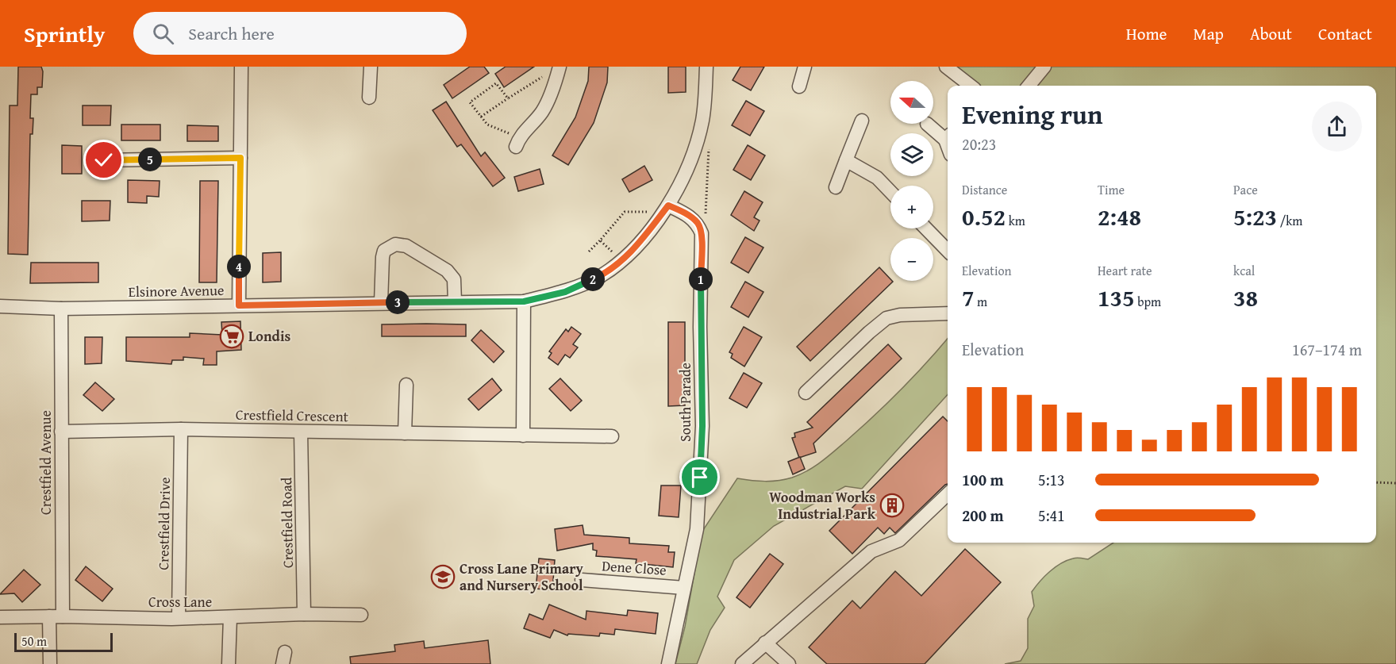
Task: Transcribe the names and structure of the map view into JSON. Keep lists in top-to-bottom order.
{
  "streets": {
    "street": [
      "Elsinore Avenue",
      "South Parade",
      "Crestfield Crescent",
      "Crestfield Avenue",
      "Crestfield Road",
      "Crestfield Drive",
      "Dene Close",
      "Cross Lane"
    ]
  },
  "crossings": [
    ["Elsinore Avenue", "Crestfield Avenue"],
    ["South Parade", "Dene Close"],
    ["Crestfield Crescent", "Crestfield Avenue"],
    ["Crestfield Crescent", "Crestfield Road"],
    ["Crestfield Crescent", "Crestfield Drive"],
    ["Crestfield Avenue", "Cross Lane"],
    ["Crestfield Road", "Cross Lane"],
    ["Crestfield Drive", "Cross Lane"]
  ],
  "places": {
    "supermarket": ["Londis"],
    "building": ["Woodman Works Industrial Park"],
    "school or university": ["Cross Lane Primary and Nursery School"]
  },
  "scale_bar": "50 m",
  "north": "left",
  "page": {
    "header": "Sprintly",
    "search": "Search here",
    "nav": [
      "Home",
      "Map",
      "About",
      "Contact"
    ],
    "map_buttons": ["+", "−"],
    "heading": ["Evening run", "20:23"],
    "pins": [
      "5",
      "4",
      "1",
      "2",
      "3"
    ],
    "stats": [
      ["Distance", "0.52 km"],
      ["Time", "2:48"],
      ["Pace", "5:23 /km"],
      ["Elevation", "7 m"],
      ["Heart rate", "135 bpm"],
      ["kcal", "38"]
    ],
    "chart": ["Elevation", "167–174 m"],
    "list": [
      {
        "name": "100 m",
        "note": "5:13"
      },
      {
        "name": "200 m",
        "note": "5:41"
      }
    ],
    "scale": "50 m"
  }
}
